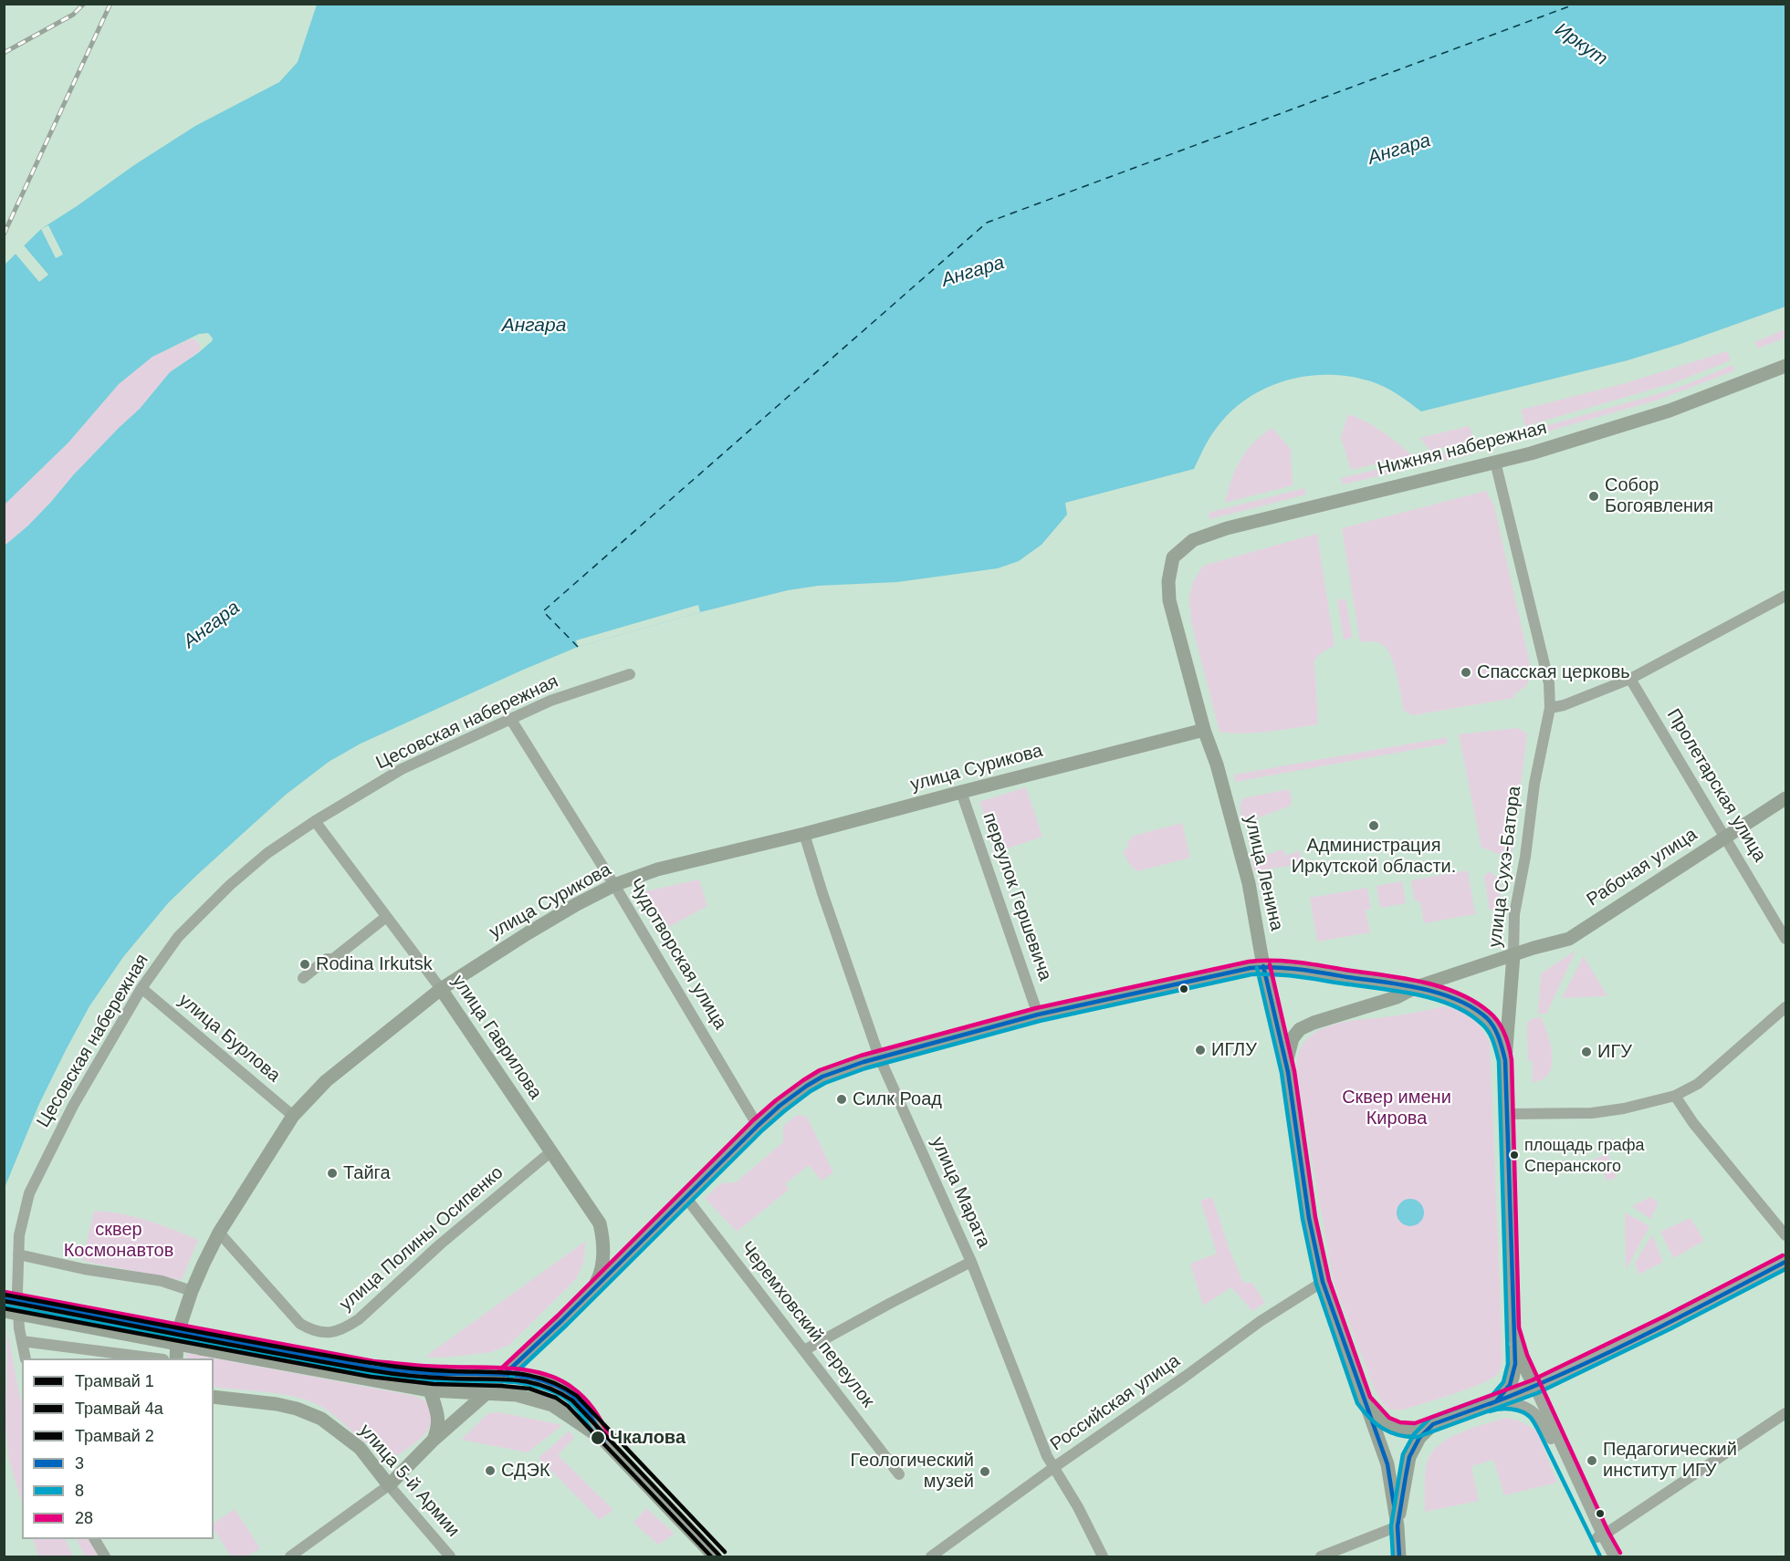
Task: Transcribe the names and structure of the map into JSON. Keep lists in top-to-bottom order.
{
  "streets": {
    "main road": [
      "Нижняя набережная",
      "улица Сурикова",
      "улица Сухэ-Батора",
      "Рабочая улица",
      "улица Ленина",
      "улица Гаврилова",
      "улица 5-й Армии"
    ],
    "street": [
      "Цесовская набережная",
      "Пролетарская улица",
      "переулок Гершевича",
      "Чудотворская улица",
      "улица Бурлова",
      "улица Марата",
      "улица Полины Осипенко",
      "Черемховский переулок",
      "Российская улица"
    ]
  },
  "crossings": [
    ["Нижняя набережная", "улица Сухэ-Батора"],
    ["Нижняя набережная", "улица Ленина"],
    ["Цесовская набережная", "Чудотворская улица"],
    ["Цесовская набережная", "улица Гаврилова"],
    ["Цесовская набережная", "улица Бурлова"],
    ["улица Сурикова", "улица Ленина"],
    ["улица Сурикова", "переулок Гершевича"],
    ["улица Сурикова", "Чудотворская улица"],
    ["улица Сурикова", "улица Гаврилова"],
    ["улица Сурикова", "улица Бурлова"],
    ["улица Сурикова", "улица Марата"],
    ["улица Сурикова", "улица Полины Осипенко"],
    ["Пролетарская улица", "Рабочая улица"],
    ["улица Сухэ-Батора", "Рабочая улица"],
    ["Рабочая улица", "улица Ленина"],
    ["улица Ленина", "Российская улица"],
    ["улица Гаврилова", "улица Полины Осипенко"],
    ["улица Марата", "Российская улица"]
  ],
  "water": ["Иркут", "Ангара"],
  "parks": ["Сквер имени Кирова", "сквер Космонавтов"],
  "places": [
    "Собор Богоявления",
    "Спасская церковь",
    "Администрация Иркутской области.",
    "Rodina Irkutsk",
    "ИГЛУ",
    "ИГУ",
    "Силк Роад",
    "площадь графа Сперанского",
    "Тайга",
    "Чкалова",
    "Педагогический институт ИГУ",
    "СДЭК",
    "Геологический музей"
  ],
  "lines": [
    "transit line 28",
    "transit line 3",
    "transit line 8",
    "tram line 2",
    "tram line 1",
    "tram line 4a"
  ],
  "legend": [
    "Трамвай 1",
    "Трамвай 4a",
    "Трамвай 2",
    "3",
    "8",
    "28"
  ]
}
